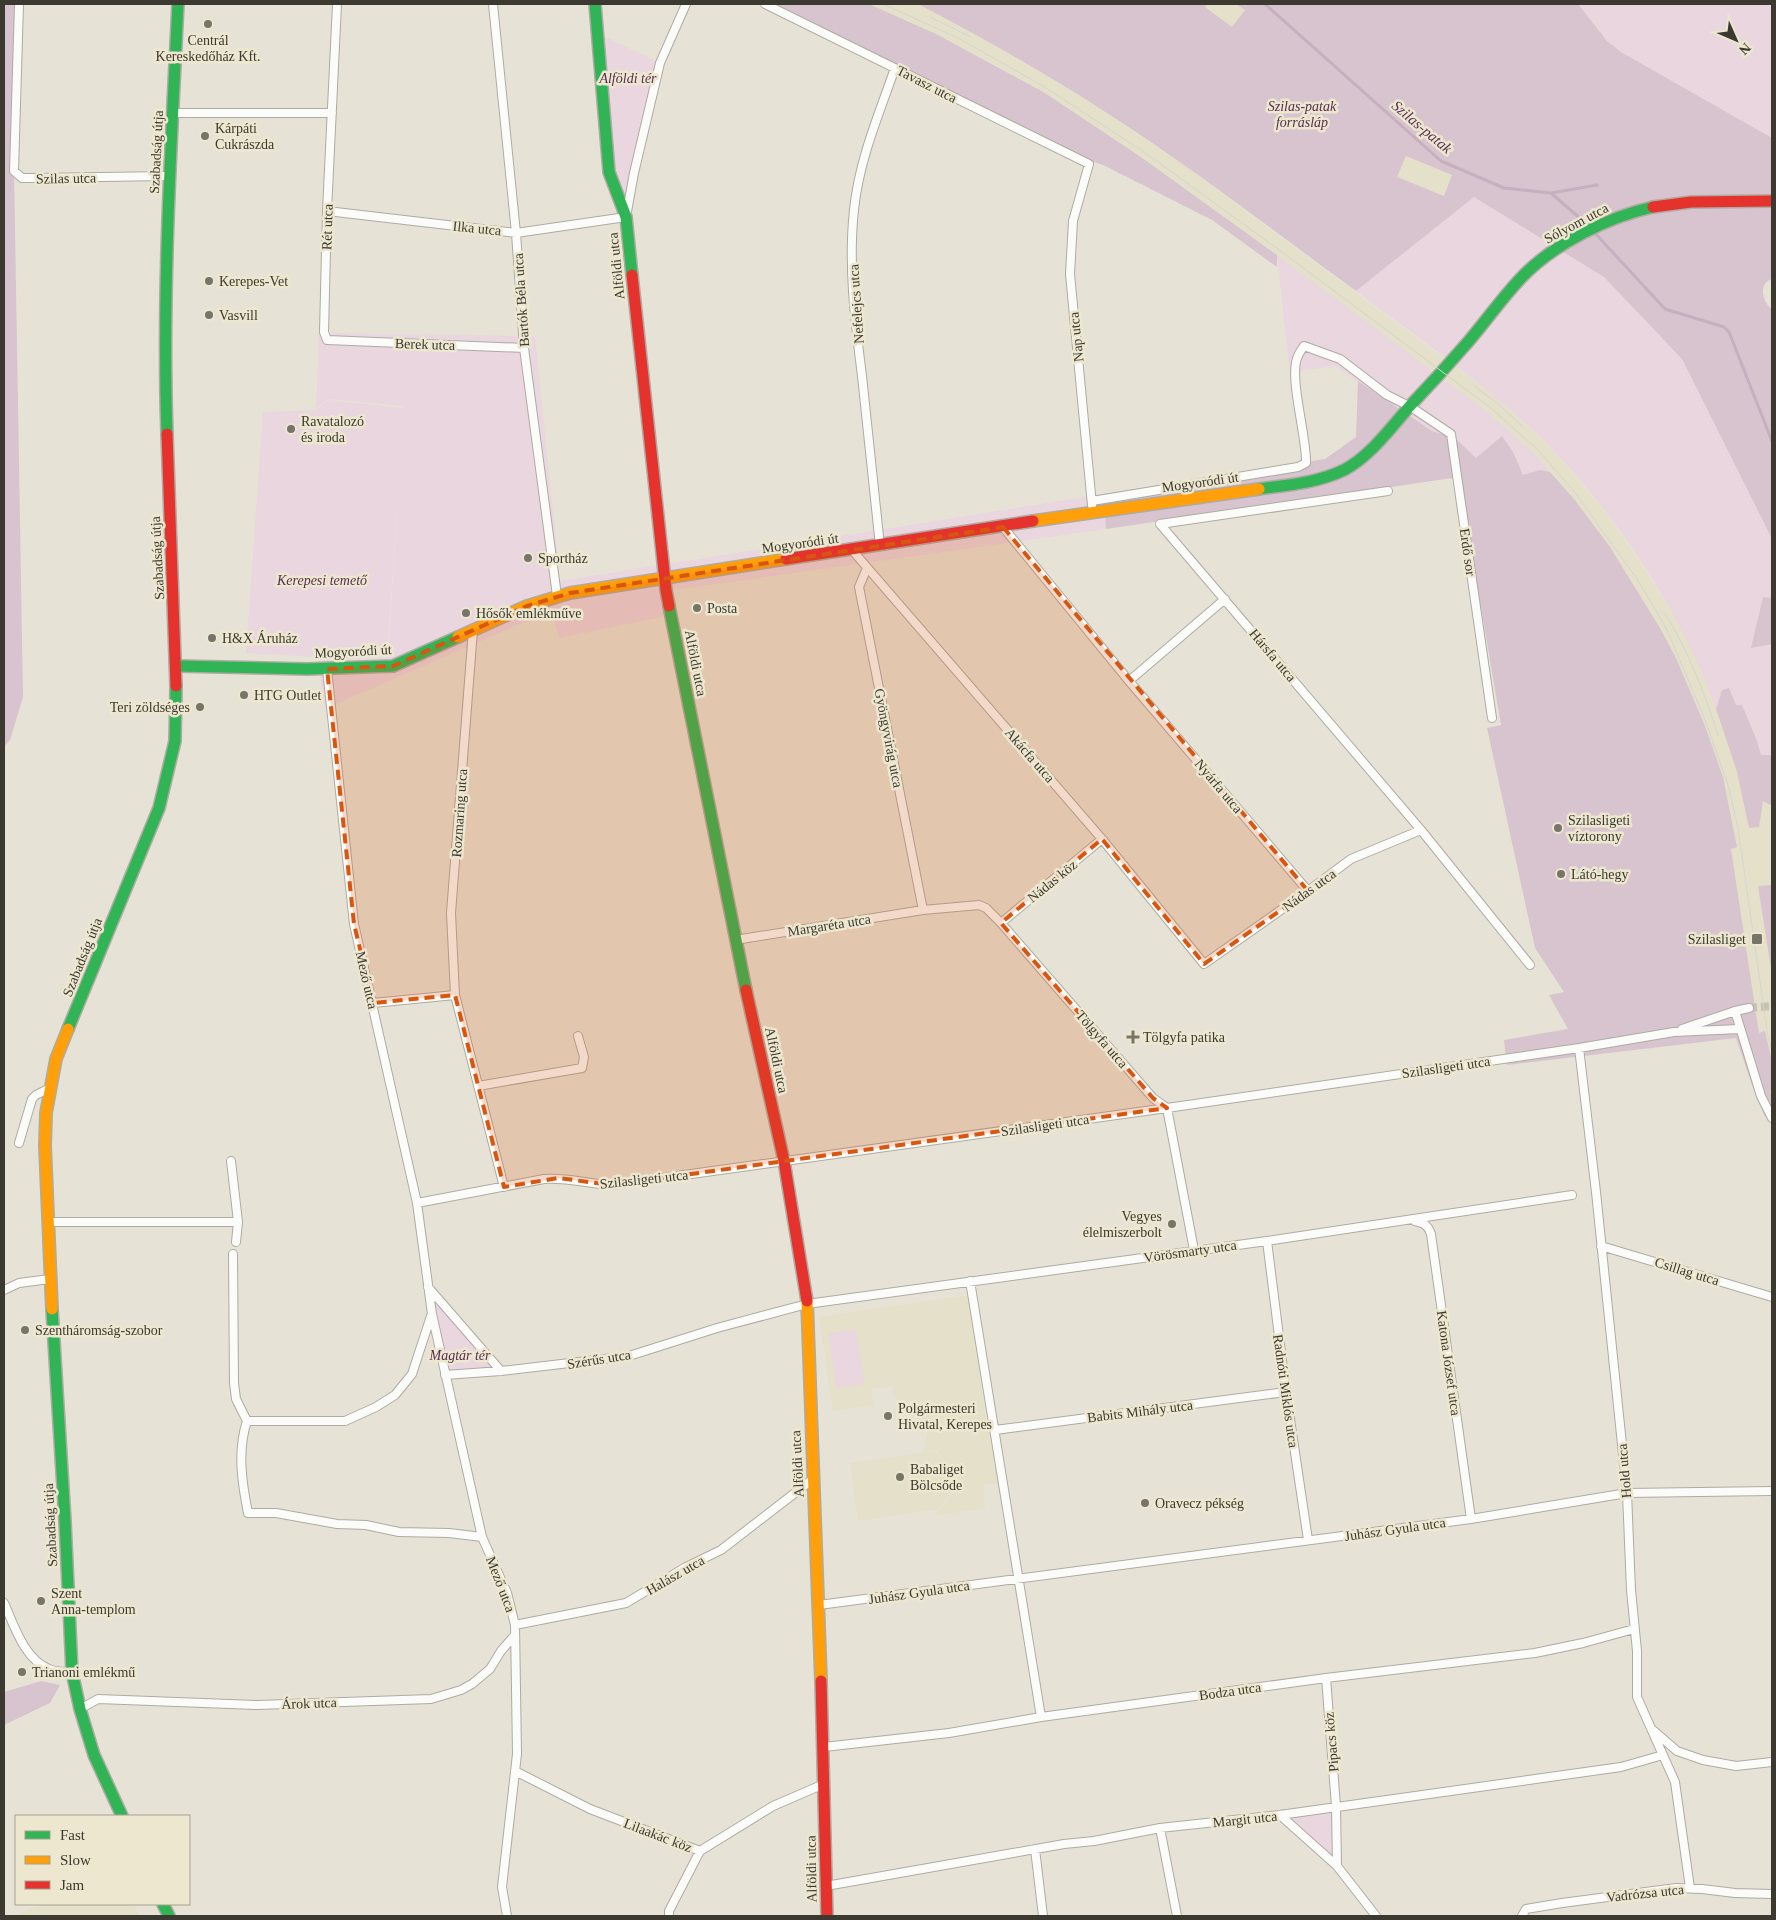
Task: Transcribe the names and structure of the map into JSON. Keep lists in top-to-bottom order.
{
  "streets": {
    "street": [
      "Tavasz utca",
      "Szabadság útja",
      "Szilas utca",
      "Sólyom utca",
      "Rét utca",
      "Ilka utca",
      "Alföldi utca",
      "Bartók Béla utca",
      "Nefelejcs utca",
      "Nap utca",
      "Berek utca",
      "Mogyoródi út",
      "Erdő sor",
      "Hársfa utca",
      "Gyöngyvirág utca",
      "Akácfa utca",
      "Nyárfa utca",
      "Rozmaring utca",
      "Nádas köz",
      "Nádas utca",
      "Margaréta utca",
      "Mező utca",
      "Tölgyfa utca",
      "Szilasligeti utca",
      "Vörösmarty utca",
      "Csillag utca",
      "Szérűs utca",
      "Katona József utca",
      "Radnóti Miklós utca",
      "Babits Mihály utca",
      "Hold utca",
      "Juhász Gyula utca",
      "Halász utca",
      "Bodza utca",
      "Árok utca",
      "Pipacs köz",
      "Margit utca",
      "Lilaakác köz",
      "Vadrózsa utca"
    ]
  },
  "crossings": [
    ["Tavasz utca", "Nefelejcs utca"],
    ["Tavasz utca", "Nap utca"],
    ["Szabadság útja", "Szilas utca"],
    ["Szabadság útja", "Mogyoródi út"],
    ["Szabadság útja", "Árok utca"],
    ["Sólyom utca", "Mogyoródi út"],
    ["Rét utca", "Ilka utca"],
    ["Rét utca", "Berek utca"],
    ["Ilka utca", "Alföldi utca"],
    ["Ilka utca", "Bartók Béla utca"],
    ["Alföldi utca", "Mogyoródi út"],
    ["Alföldi utca", "Margaréta utca"],
    ["Alföldi utca", "Szilasligeti utca"],
    ["Alföldi utca", "Vörösmarty utca"],
    ["Alföldi utca", "Szérűs utca"],
    ["Alföldi utca", "Juhász Gyula utca"],
    ["Alföldi utca", "Halász utca"],
    ["Alföldi utca", "Bodza utca"],
    ["Alföldi utca", "Margit utca"],
    ["Alföldi utca", "Lilaakác köz"],
    ["Bartók Béla utca", "Berek utca"],
    ["Bartók Béla utca", "Mogyoródi út"],
    ["Nefelejcs utca", "Mogyoródi út"],
    ["Nap utca", "Mogyoródi út"],
    ["Mogyoródi út", "Erdő sor"],
    ["Mogyoródi út", "Akácfa utca"],
    ["Mogyoródi út", "Nyárfa utca"],
    ["Mogyoródi út", "Rozmaring utca"],
    ["Mogyoródi út", "Mező utca"],
    ["Hársfa utca", "Nádas utca"],
    ["Gyöngyvirág utca", "Akácfa utca"],
    ["Gyöngyvirág utca", "Margaréta utca"],
    ["Gyöngyvirág utca", "Tölgyfa utca"],
    ["Akácfa utca", "Nádas köz"],
    ["Akácfa utca", "Nádas utca"],
    ["Nyárfa utca", "Nádas utca"],
    ["Rozmaring utca", "Szilasligeti utca"],
    ["Nádas köz", "Tölgyfa utca"],
    ["Margaréta utca", "Tölgyfa utca"],
    ["Mező utca", "Szilasligeti utca"],
    ["Mező utca", "Szérűs utca"],
    ["Mező utca", "Halász utca"],
    ["Mező utca", "Árok utca"],
    ["Mező utca", "Lilaakác köz"],
    ["Tölgyfa utca", "Szilasligeti utca"],
    ["Szilasligeti utca", "Hold utca"],
    ["Vörösmarty utca", "Szérűs utca"],
    ["Vörösmarty utca", "Katona József utca"],
    ["Vörösmarty utca", "Radnóti Miklós utca"],
    ["Csillag utca", "Hold utca"],
    ["Katona József utca", "Juhász Gyula utca"],
    ["Radnóti Miklós utca", "Babits Mihály utca"],
    ["Radnóti Miklós utca", "Juhász Gyula utca"],
    ["Hold utca", "Juhász Gyula utca"],
    ["Hold utca", "Bodza utca"],
    ["Hold utca", "Margit utca"],
    ["Hold utca", "Vadrózsa utca"],
    ["Bodza utca", "Pipacs köz"],
    ["Pipacs köz", "Margit utca"]
  ],
  "water": ["Szilas-patak"],
  "parks": [
    "Alföldi tér",
    "Szilas-patak forrásláp",
    "Kerepesi temető",
    "Magtár tér"
  ],
  "places": {
    "other": [
      "Centrál Kereskedőház Kft.",
      "Kárpáti Cukrászda",
      "Kerepes-Vet",
      "Vasvill",
      "Ravatalozó és iroda",
      "Sportház",
      "Posta",
      "Hősők emlékműve",
      "H&X Áruház",
      "HTG Outlet",
      "Teri zöldséges",
      "Szilasligeti víztorony",
      "Látó-hegy",
      "Vegyes élelmiszerbolt",
      "Szentháromság-szobor",
      "Polgármesteri Hivatal, Kerepes",
      "Babaliget Bölcsőde",
      "Oravecz pékség",
      "Szent Anna-templom",
      "Trianoni emlékmű"
    ],
    "transit": ["Szilasliget"],
    "health": ["Tölgyfa patika"]
  },
  "legend": ["Fast", "Slow", "Jam"],
  "north": "bottom right"
}
